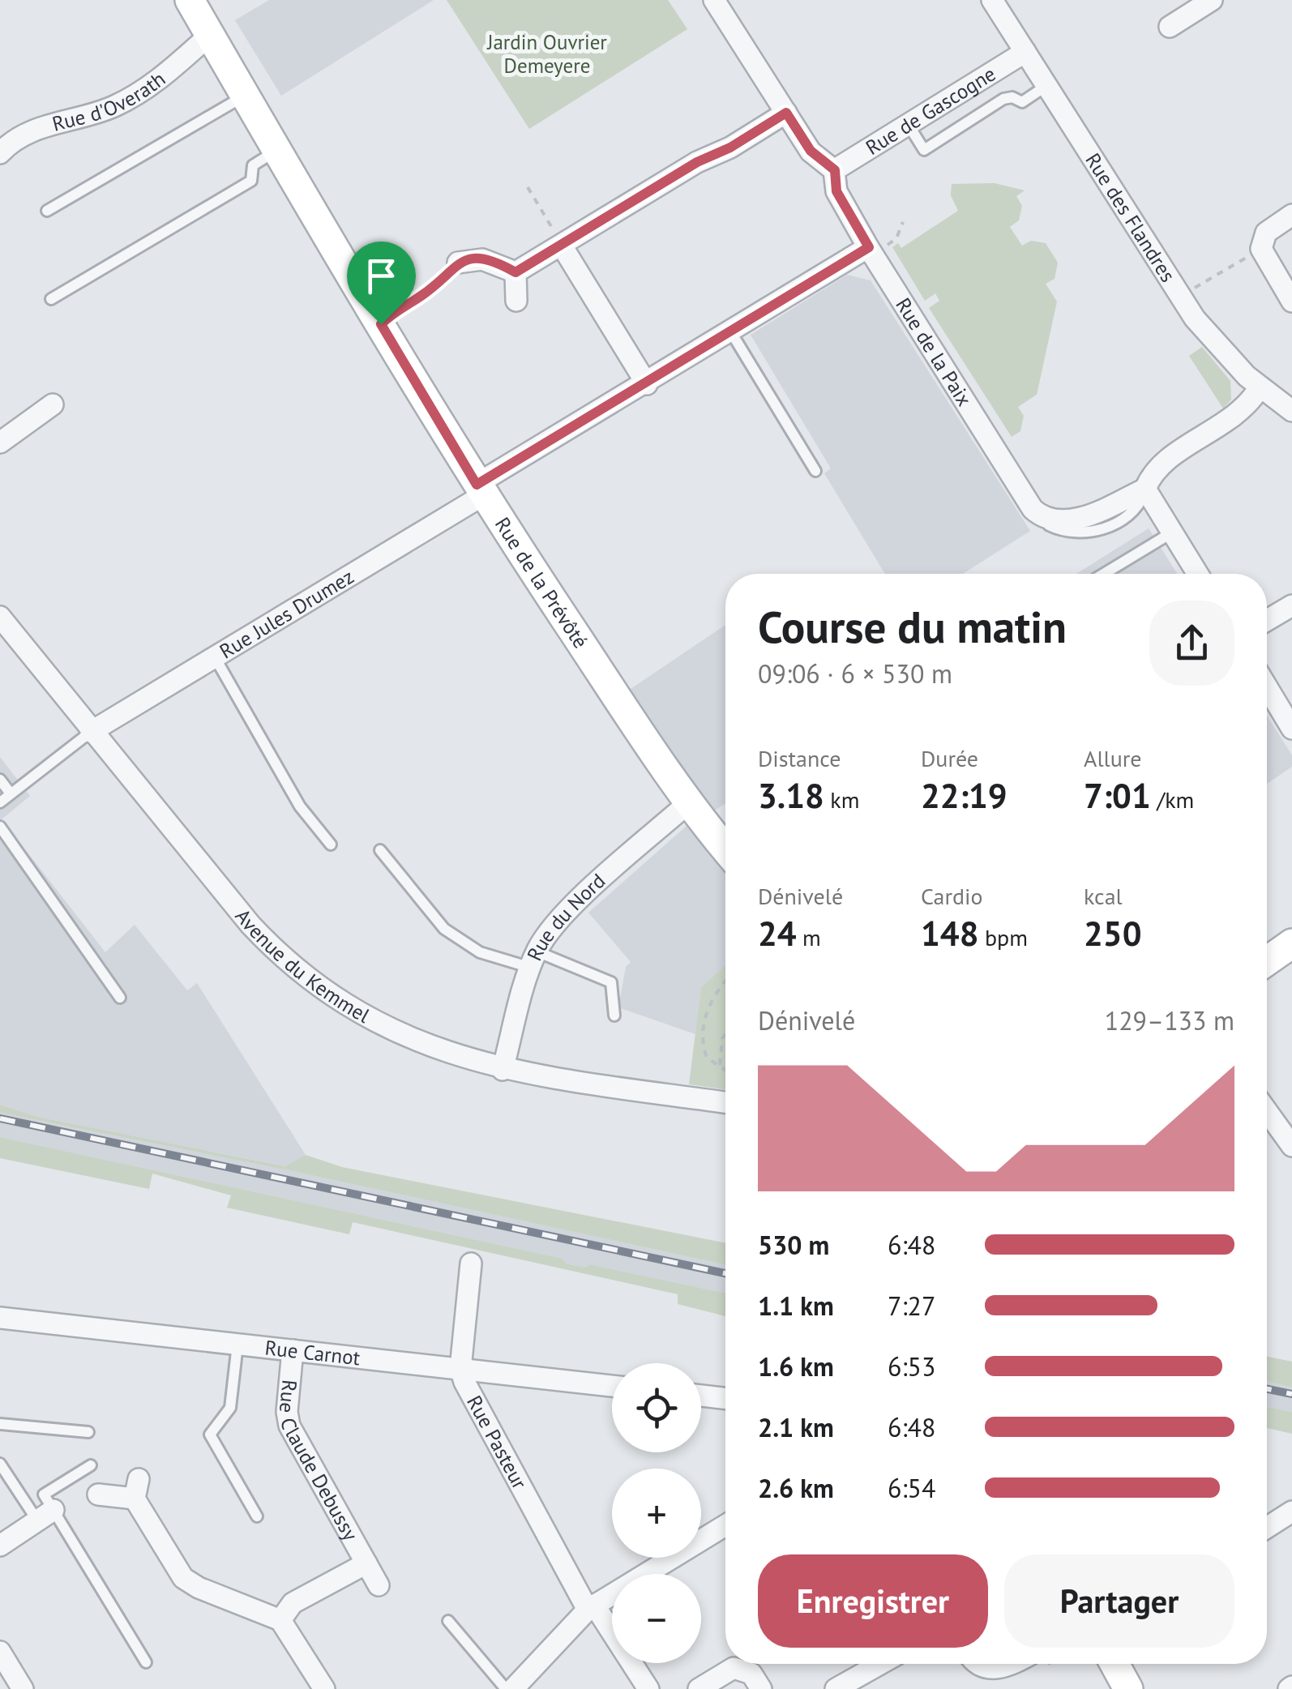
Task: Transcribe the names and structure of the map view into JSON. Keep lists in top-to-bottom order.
{
  "streets": {
    "street": [
      "Rue d'Overath",
      "Rue de Gascogne",
      "Rue des Flandres",
      "Rue de la Paix",
      "Rue de la Prévôté",
      "Rue Jules Drumez",
      "Rue du Nord",
      "Avenue du Kemmel",
      "Rue Carnot",
      "Rue Pasteur",
      "Rue Claude Debussy"
    ]
  },
  "crossings": [
    ["Rue d'Overath", "Rue de la Prévôté"],
    ["Rue de Gascogne", "Rue des Flandres"],
    ["Rue de Gascogne", "Rue de la Paix"],
    ["Rue de la Paix", "Rue Jules Drumez"],
    ["Rue de la Prévôté", "Rue Jules Drumez"],
    ["Rue de la Prévôté", "Rue du Nord"],
    ["Rue Jules Drumez", "Avenue du Kemmel"],
    ["Rue du Nord", "Avenue du Kemmel"],
    ["Rue Carnot", "Rue Pasteur"],
    ["Rue Carnot", "Rue Claude Debussy"]
  ],
  "parks": ["Jardin Ouvrier Demeyere"],
  "page": {
    "heading": ["Course du matin", "09:06 · 6 × 530 m"],
    "stats": [
      ["Distance", "3.18 km"],
      ["Durée", "22:19"],
      ["Allure", "7:01 /km"],
      ["Dénivelé", "24 m"],
      ["Cardio", "148 bpm"],
      ["kcal", "250"]
    ],
    "chart": ["Dénivelé", "129–133 m"],
    "list": [
      {
        "name": "530 m",
        "note": "6:48"
      },
      {
        "name": "1.1 km",
        "note": "7:27"
      },
      {
        "name": "1.6 km",
        "note": "6:53"
      },
      {
        "name": "2.1 km",
        "note": "6:48"
      },
      {
        "name": "2.6 km",
        "note": "6:54"
      }
    ],
    "map_buttons": ["+", "−"],
    "buttons": ["Enregistrer", "Partager"]
  }
}
